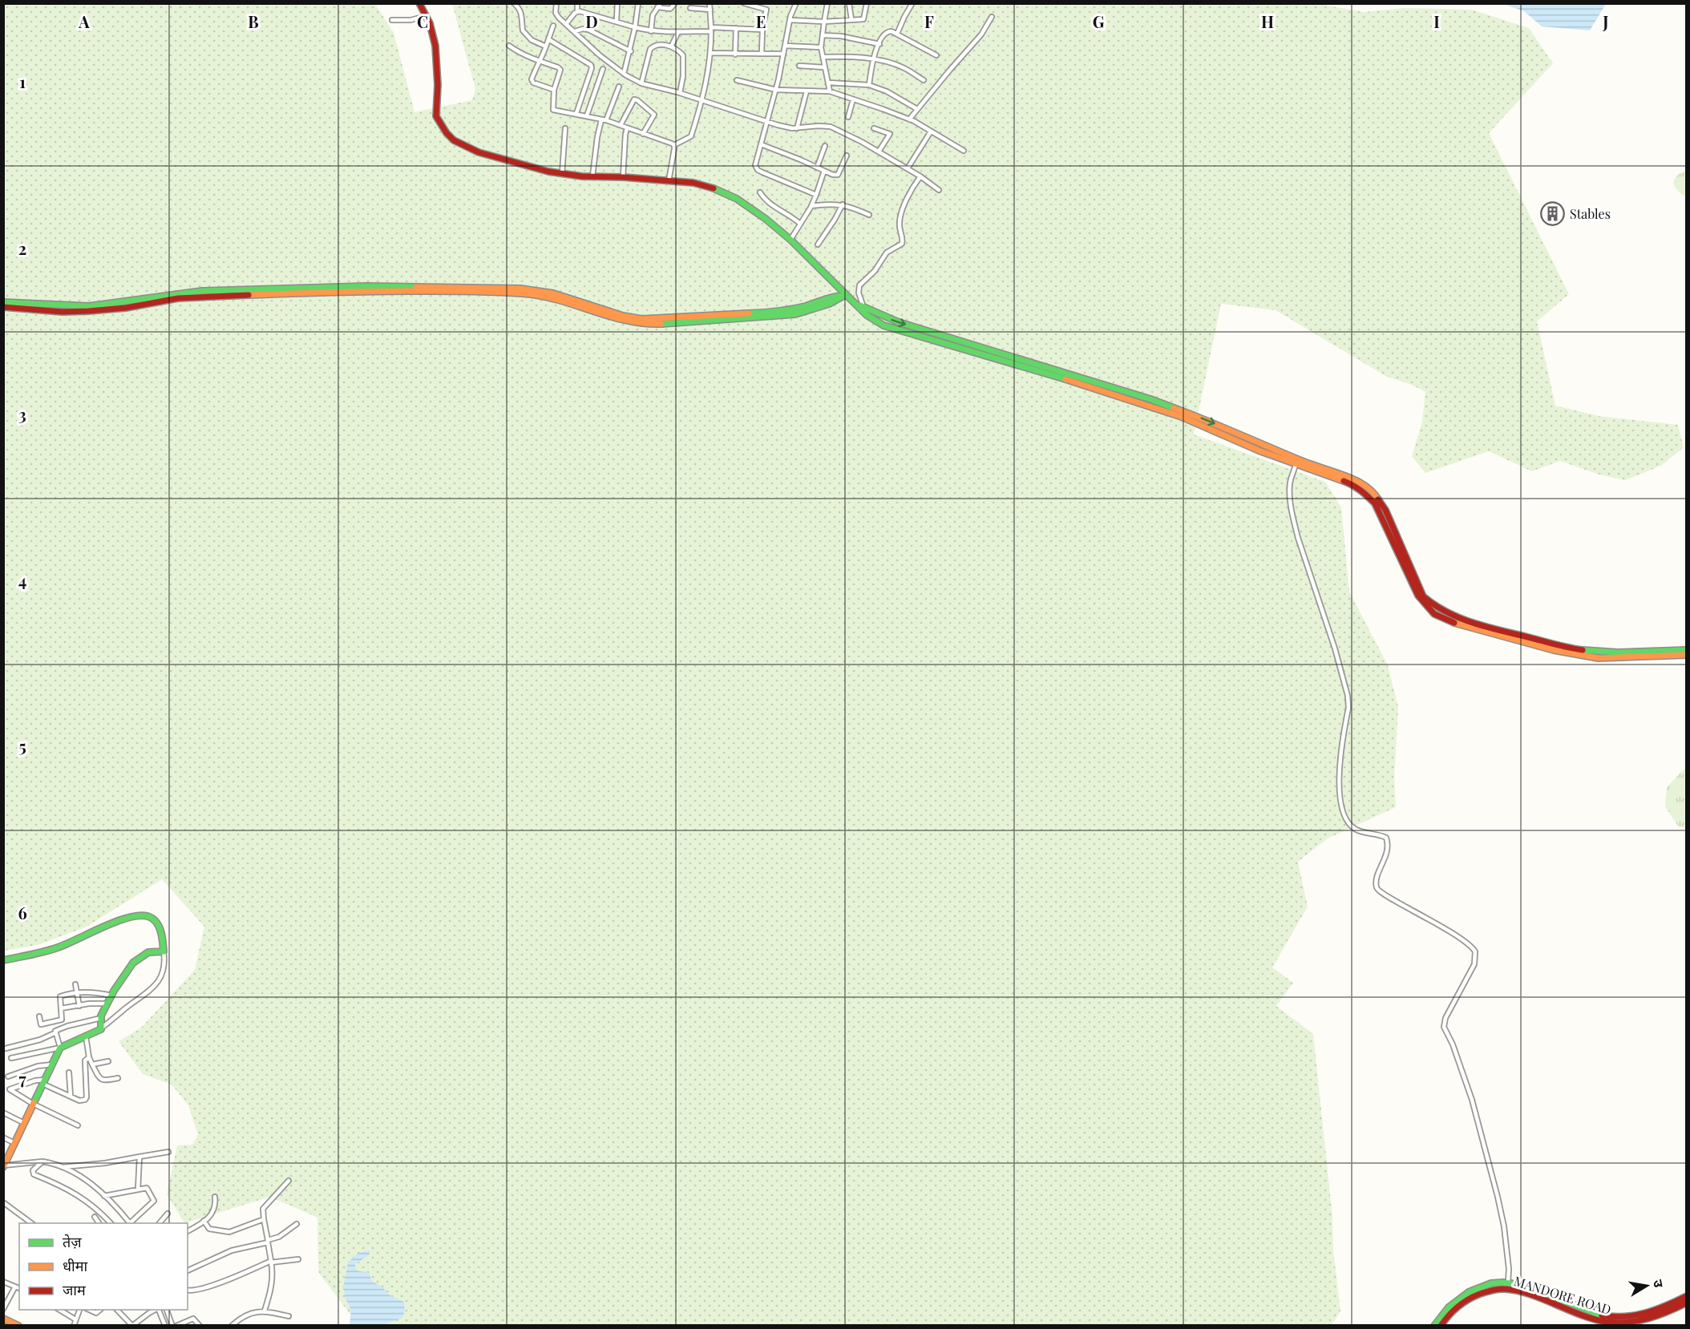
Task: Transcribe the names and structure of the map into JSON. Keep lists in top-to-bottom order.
{
  "streets": {
    "main road": ["MANDORE ROAD"]
  },
  "places": {
    "building": ["Stables"]
  },
  "legend": ["तेज़", "धीमा", "जाम"],
  "north": "right",
  "grid": {
    "columns": [
      "A",
      "B",
      "C",
      "D",
      "E",
      "F",
      "G",
      "H",
      "I",
      "J"
    ],
    "rows": [
      "1",
      "2",
      "3",
      "4",
      "5",
      "6",
      "7"
    ]
  }
}
